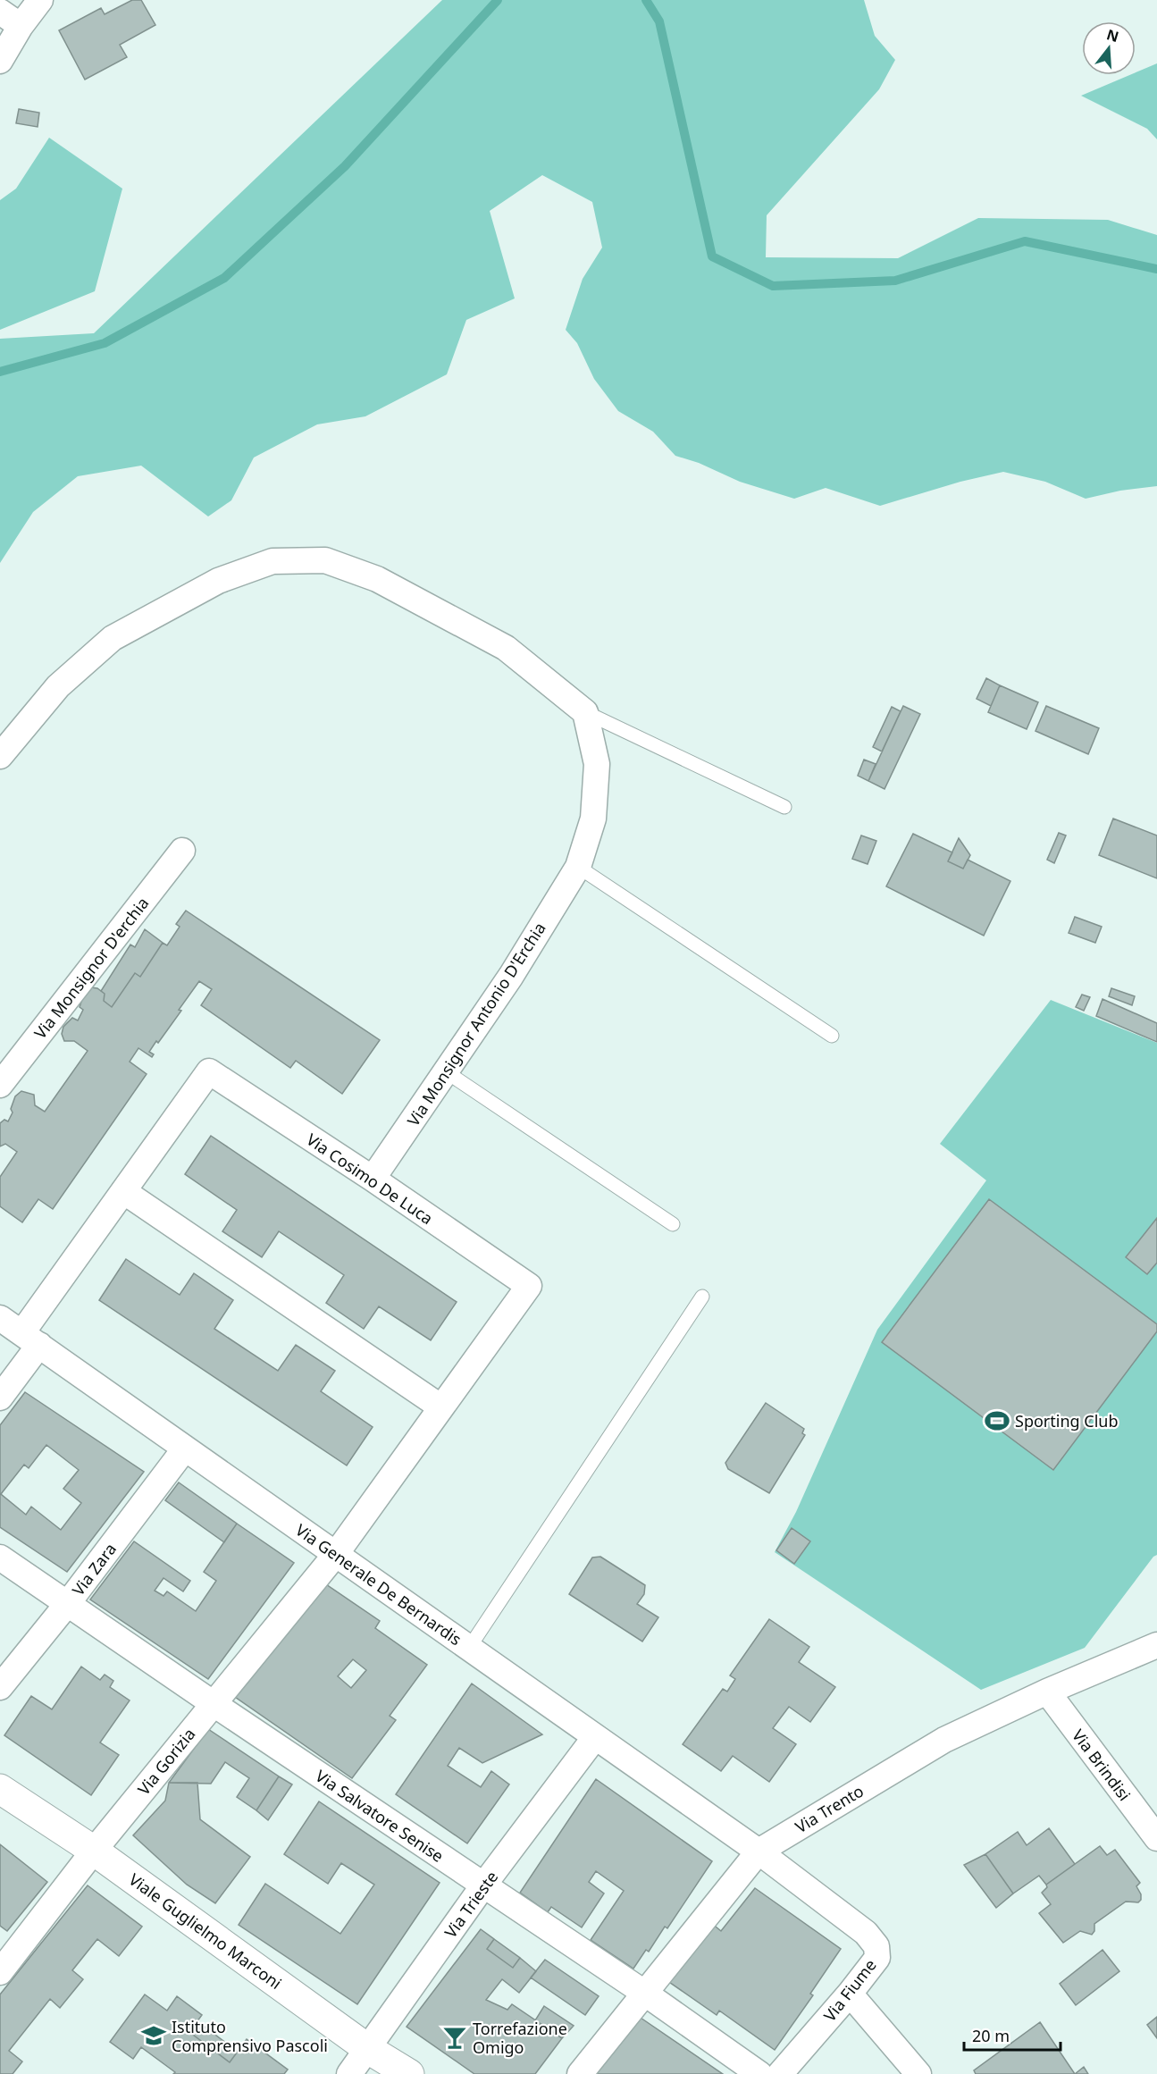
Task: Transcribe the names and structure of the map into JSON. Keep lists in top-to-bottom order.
{
  "streets": {
    "street": [
      "Via Monsignor D'erchia",
      "Via Monsignor Antonio D'Erchia",
      "Via Cosimo De Luca",
      "Via Zara",
      "Via Generale De Bernardis",
      "Via Gorizia",
      "Via Brindisi",
      "Via Trento",
      "Via Salvatore Senise",
      "Via Trieste",
      "Viale Guglielmo Marconi",
      "Via Fiume"
    ]
  },
  "crossings": [
    ["Via Monsignor Antonio D'Erchia", "Via Cosimo De Luca"],
    ["Via Cosimo De Luca", "Via Generale De Bernardis"],
    ["Via Cosimo De Luca", "Via Gorizia"],
    ["Via Zara", "Via Generale De Bernardis"],
    ["Via Zara", "Via Salvatore Senise"],
    ["Via Generale De Bernardis", "Via Gorizia"],
    ["Via Generale De Bernardis", "Via Trento"],
    ["Via Generale De Bernardis", "Via Trieste"],
    ["Via Generale De Bernardis", "Via Fiume"],
    ["Via Gorizia", "Via Salvatore Senise"],
    ["Via Gorizia", "Viale Guglielmo Marconi"],
    ["Via Brindisi", "Via Trento"],
    ["Via Trento", "Via Salvatore Senise"],
    ["Via Trento", "Via Fiume"],
    ["Via Salvatore Senise", "Via Trieste"],
    ["Via Trieste", "Viale Guglielmo Marconi"]
  ],
  "places": {
    "sports": ["Sporting Club"],
    "school or university": ["Istituto Comprensivo Pascoli"],
    "bar": ["Torrefazione Omigo"]
  },
  "scale_bar": "20 m",
  "north": "top"
}
